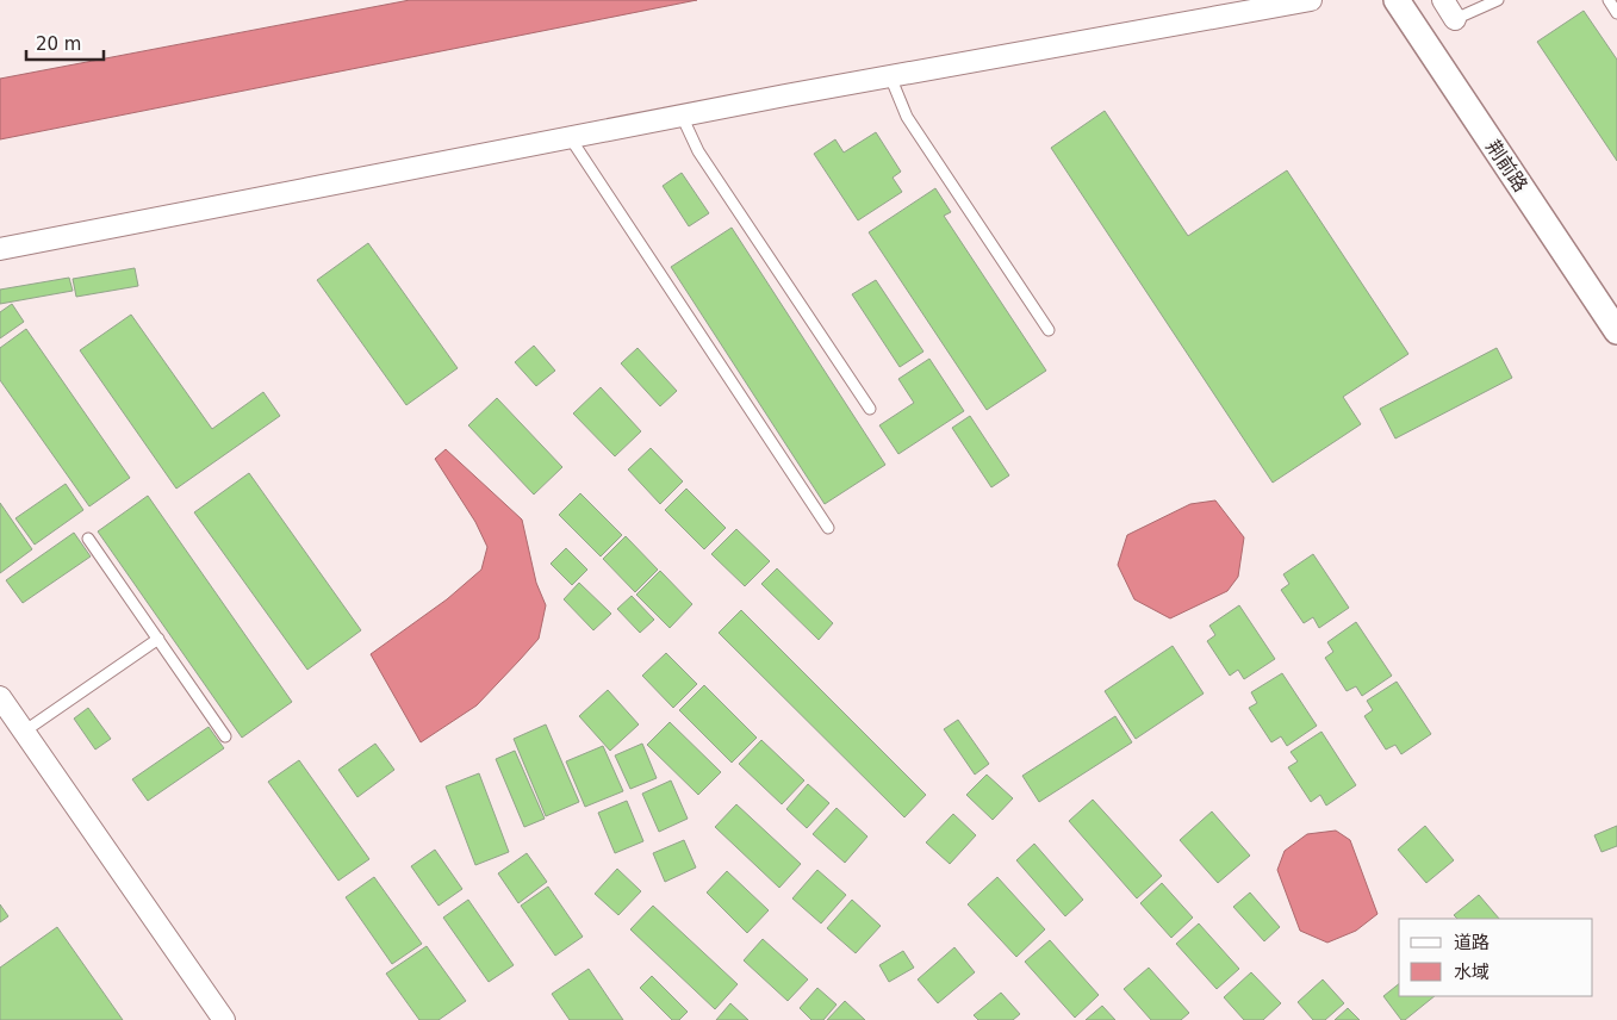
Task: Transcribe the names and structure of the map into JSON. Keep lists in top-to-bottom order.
{
  "streets": {
    "street": ["荆前路"]
  },
  "legend": ["道路", "水域"],
  "scale_bar": "20 m"
}
